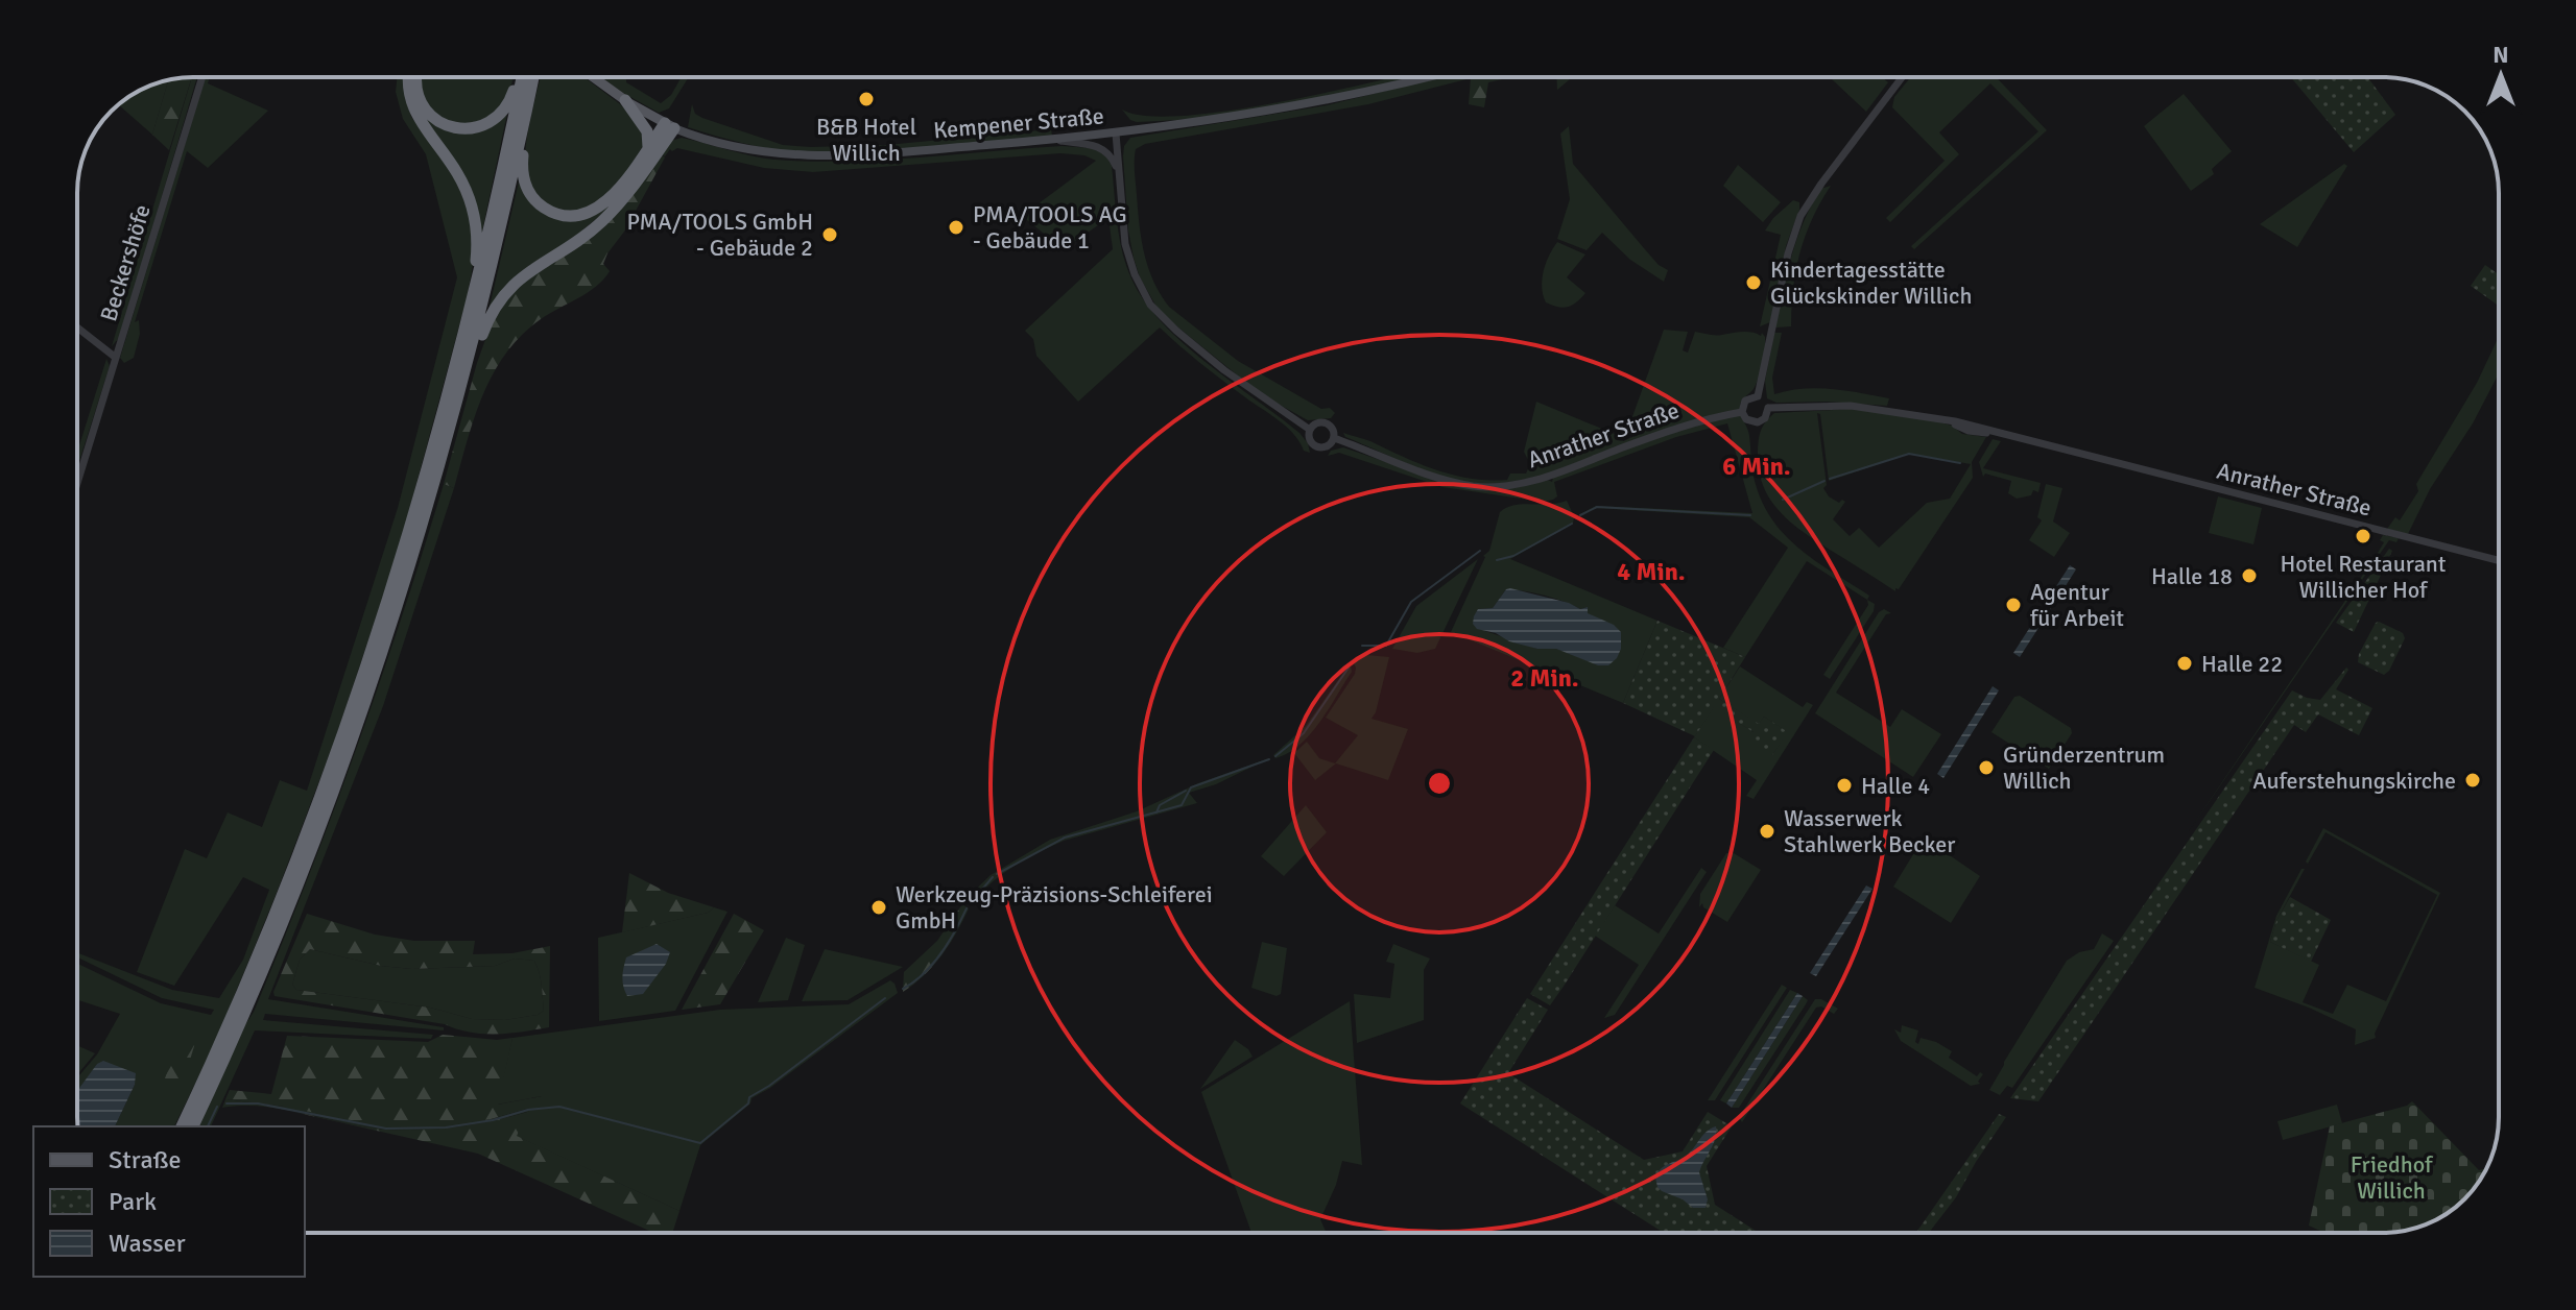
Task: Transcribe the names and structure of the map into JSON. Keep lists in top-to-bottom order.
{
  "streets": {
    "main road": ["Kempener Straße"],
    "street": ["Beckershöfe", "Anrather Straße"]
  },
  "crossings": [
    ["Kempener Straße", "Anrather Straße"]
  ],
  "parks": ["Friedhof Willich"],
  "places": [
    "B&B Hotel Willich",
    "PMA/TOOLS AG - Gebäude 1",
    "PMA/TOOLS GmbH - Gebäude 2",
    "Kindertagesstätte Glückskinder Willich",
    "Hotel Restaurant Willicher Hof",
    "Halle 18",
    "Agentur für Arbeit",
    "Halle 22",
    "Gründerzentrum Willich",
    "Auferstehungskirche",
    "Halle 4",
    "Wasserwerk Stahlwerk Becker",
    "Werkzeug-Präzisions-Schleiferei GmbH"
  ],
  "legend": ["Straße", "Park", "Wasser"],
  "north": "top",
  "rings": ["6 Min.", "4 Min.", "2 Min."]
}
